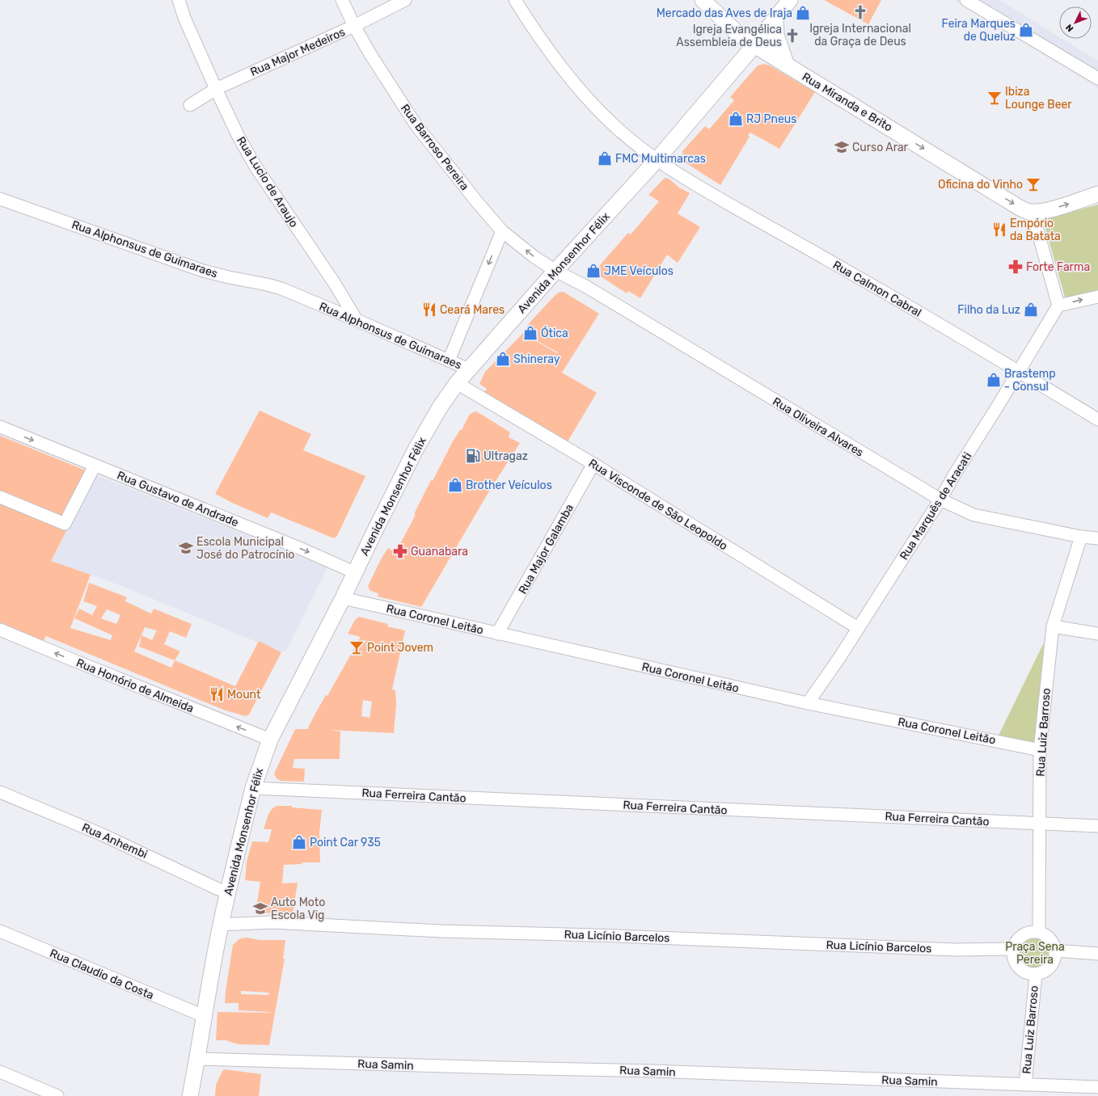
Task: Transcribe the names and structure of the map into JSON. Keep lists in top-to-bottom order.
{
  "streets": {
    "main road": ["Rua Miranda e Brito", "Avenida Monsenhor Félix"],
    "street": [
      "Rua Major Medeiros",
      "Rua Barroso Pereira",
      "Rua Lucio de Araujo",
      "Rua Alphonsus de Guimaraes",
      "Rua Calmon Cabral",
      "Rua Oliveira Alvares",
      "Rua Gustavo de Andrade",
      "Rua Visconde de São Leopoldo",
      "Rua Marquês de Aracati",
      "Rua Major Galamba",
      "Rua Coronel Leitão",
      "Rua Honório de Almeida",
      "Rua Luiz Barroso",
      "Rua Ferreira Cantão",
      "Rua Anhembi",
      "Rua Licínio Barcelos",
      "Rua Claudio da Costa",
      "Rua Samin"
    ]
  },
  "crossings": [
    ["Rua Major Medeiros", "Rua Barroso Pereira"],
    ["Rua Major Medeiros", "Rua Lucio de Araujo"],
    ["Rua Miranda e Brito", "Avenida Monsenhor Félix"],
    ["Rua Barroso Pereira", "Avenida Monsenhor Félix"],
    ["Rua Barroso Pereira", "Rua Oliveira Alvares"],
    ["Rua Lucio de Araujo", "Rua Alphonsus de Guimaraes"],
    ["Rua Alphonsus de Guimaraes", "Avenida Monsenhor Félix"],
    ["Avenida Monsenhor Félix", "Rua Calmon Cabral"],
    ["Avenida Monsenhor Félix", "Rua Oliveira Alvares"],
    ["Avenida Monsenhor Félix", "Rua Gustavo de Andrade"],
    ["Avenida Monsenhor Félix", "Rua Visconde de São Leopoldo"],
    ["Avenida Monsenhor Félix", "Rua Coronel Leitão"],
    ["Avenida Monsenhor Félix", "Rua Honório de Almeida"],
    ["Avenida Monsenhor Félix", "Rua Ferreira Cantão"],
    ["Avenida Monsenhor Félix", "Rua Anhembi"],
    ["Avenida Monsenhor Félix", "Rua Licínio Barcelos"],
    ["Avenida Monsenhor Félix", "Rua Claudio da Costa"],
    ["Avenida Monsenhor Félix", "Rua Samin"],
    ["Rua Calmon Cabral", "Rua Marquês de Aracati"],
    ["Rua Oliveira Alvares", "Rua Marquês de Aracati"],
    ["Rua Oliveira Alvares", "Rua Luiz Barroso"],
    ["Rua Visconde de São Leopoldo", "Rua Marquês de Aracati"],
    ["Rua Visconde de São Leopoldo", "Rua Major Galamba"],
    ["Rua Marquês de Aracati", "Rua Coronel Leitão"],
    ["Rua Major Galamba", "Rua Coronel Leitão"],
    ["Rua Coronel Leitão", "Rua Luiz Barroso"],
    ["Rua Luiz Barroso", "Rua Ferreira Cantão"],
    ["Rua Luiz Barroso", "Rua Licínio Barcelos"],
    ["Rua Luiz Barroso", "Rua Samin"]
  ],
  "one_way": ["Rua Miranda e Brito", "Rua Gustavo de Andrade", "Rua Honório de Almeida"],
  "parks": ["Praça Sena Pereira"],
  "places": {
    "church": ["Igreja Internacional da Graça de Deus", "Igreja Evangélica Assembleia de Deus"],
    "shop": [
      "Mercado das Aves de Iraja",
      "Feira Marques de Queluz",
      "RJ Pneus",
      "FMC Multimarcas",
      "JME Veículos",
      "Filho da Luz",
      "Ótica",
      "Shineray",
      "Brastemp - Consul",
      "Brother Veículos",
      "Point Car 935"
    ],
    "bar": ["Ibiza Lounge Beer", "Oficina do Vinho", "Point Jovem"],
    "school or university": ["Curso Arar", "Escola Municipal José do Patrocínio", "Auto Moto Escola Vig"],
    "restaurant": ["Empório da Batata", "Ceará Mares", "Mount"],
    "pharmacy": ["Forte Farma", "Guanabara"],
    "fuel station": ["Ultragaz"]
  },
  "north": "bottom left"
}
